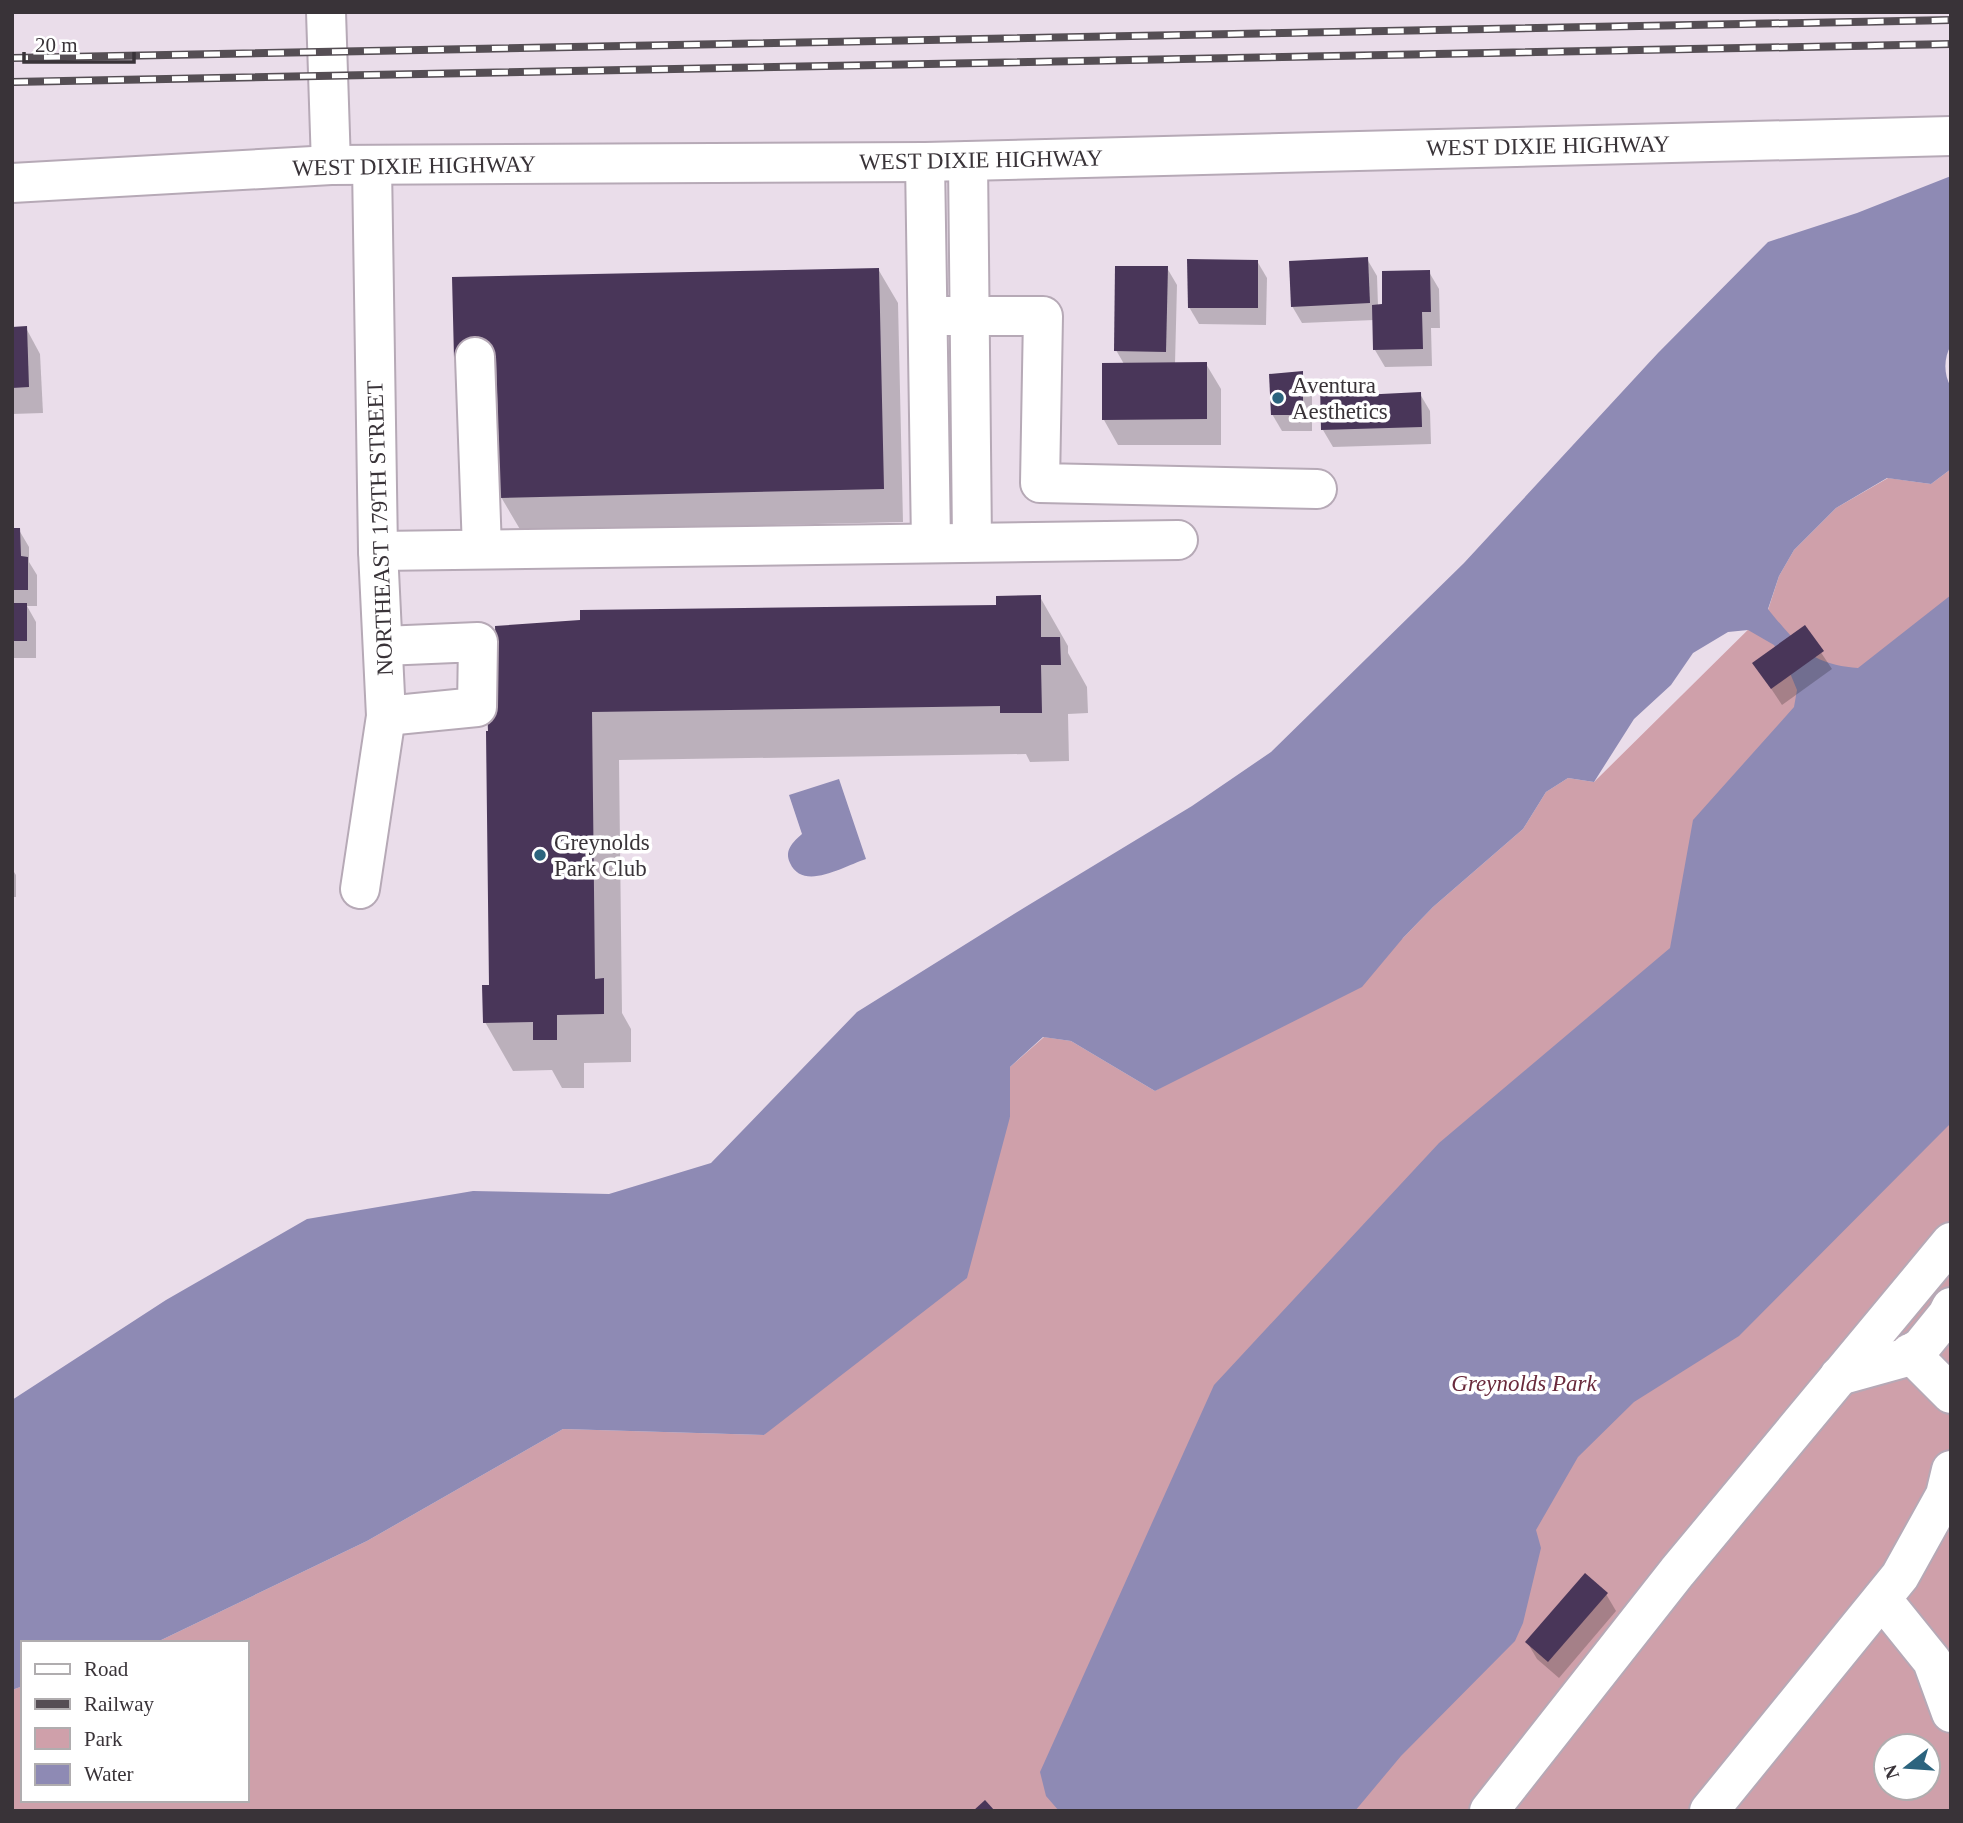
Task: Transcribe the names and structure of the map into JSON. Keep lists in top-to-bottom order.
{
  "streets": {
    "street": ["WEST DIXIE HIGHWAY", "NORTHEAST 179TH STREET"]
  },
  "crossings": [
    ["WEST DIXIE HIGHWAY", "NORTHEAST 179TH STREET"]
  ],
  "parks": ["Greynolds Park"],
  "places": ["Aventura Aesthetics", "Greynolds Park Club"],
  "legend": [
    "Road",
    "Railway",
    "Park",
    "Water"
  ],
  "scale_bar": "20 m",
  "north": "left"
}
